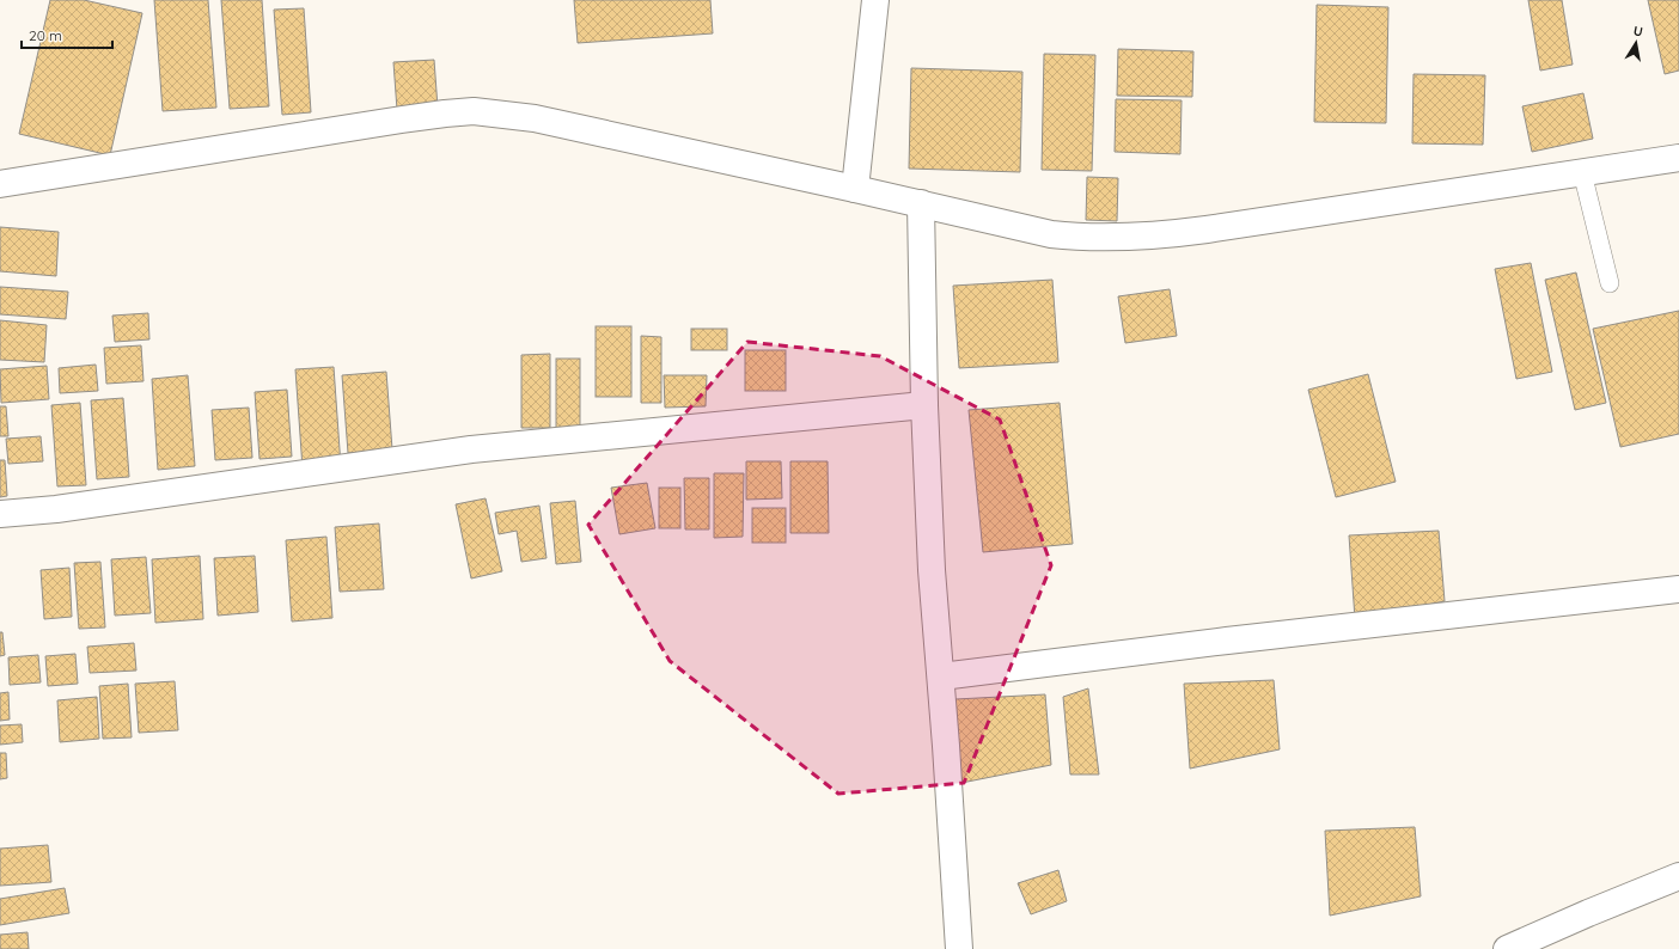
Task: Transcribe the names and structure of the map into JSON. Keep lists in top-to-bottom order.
{
  "scale_bar": "20 m",
  "north": "top"
}
